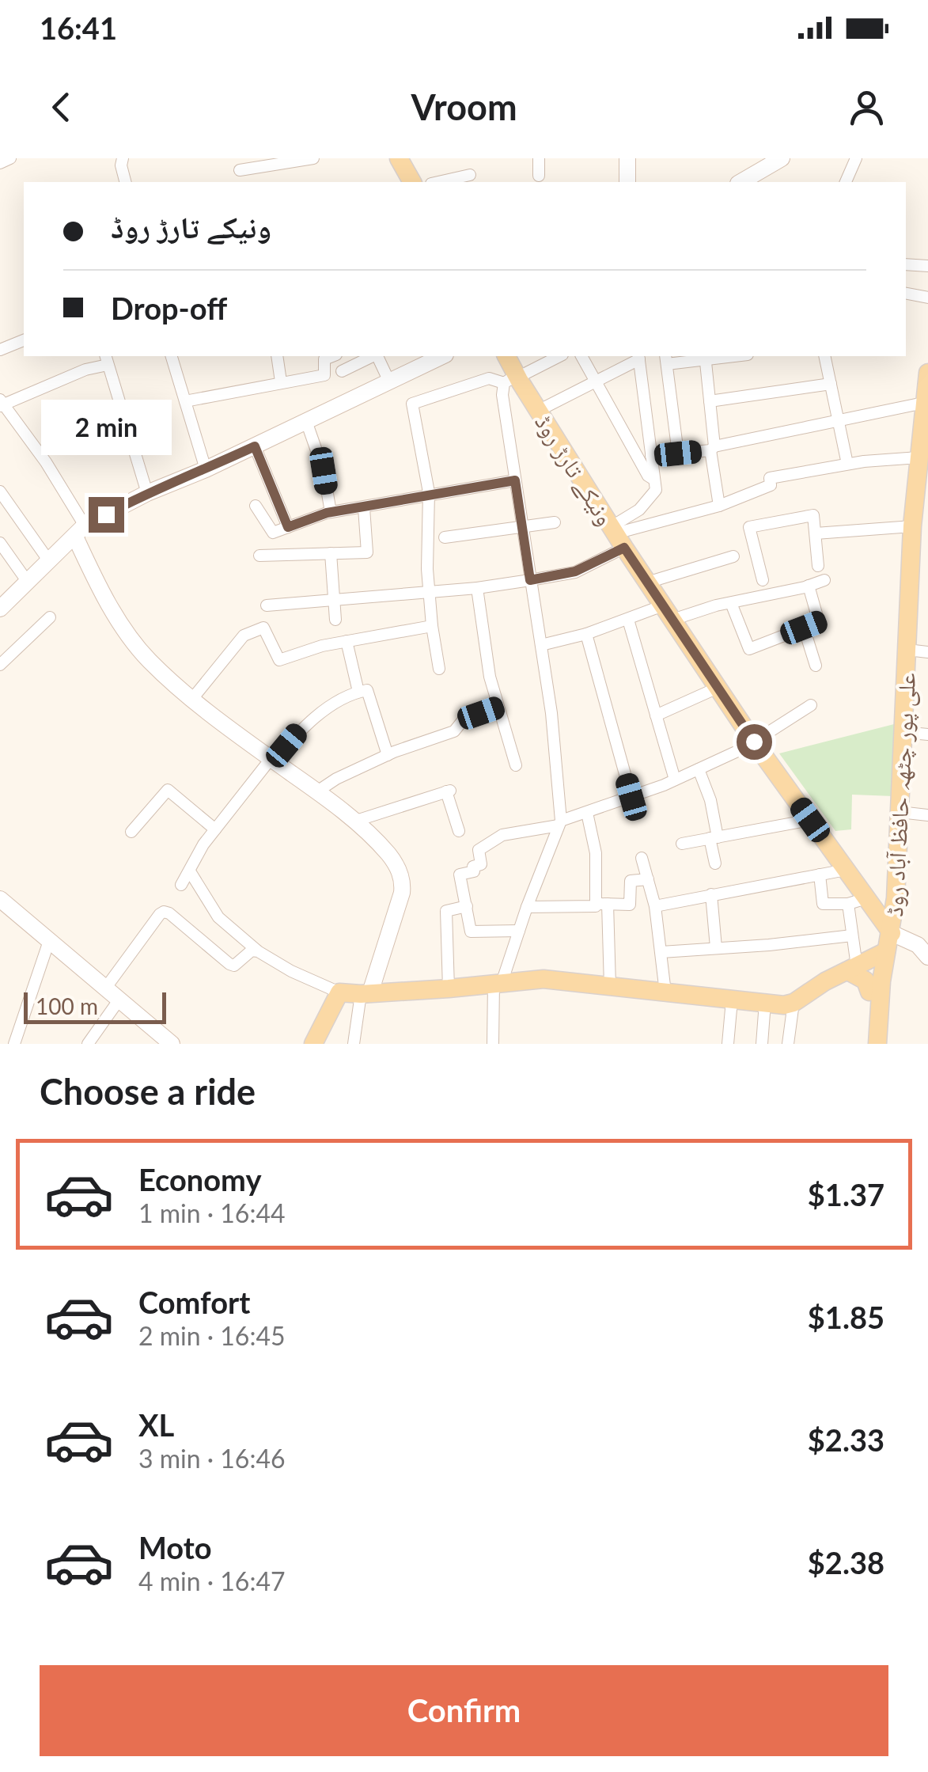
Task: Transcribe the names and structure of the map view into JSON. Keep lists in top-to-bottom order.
{
  "streets": {
    "main road": ["ونیکے تارڑ روڈ", "علی پور چٹھہ حافظ آباد روڈ"]
  },
  "crossings": [
    ["ونیکے تارڑ روڈ", "علی پور چٹھہ حافظ آباد روڈ"]
  ],
  "scale_bar": "100 m",
  "page": {
    "status": "16:41",
    "header": "Vroom",
    "banner": ["ونیکے تارڑ روڈ", "Drop-off"],
    "bubble": "2 min",
    "scale": "100 m",
    "heading": "Choose a ride",
    "list": [
      {
        "name": "Economy",
        "note": "1 min · 16:44",
        "value": "$1.37"
      },
      {
        "name": "Comfort",
        "note": "2 min · 16:45",
        "value": "$1.85"
      },
      {
        "name": "XL",
        "note": "3 min · 16:46",
        "value": "$2.33"
      },
      {
        "name": "Moto",
        "note": "4 min · 16:47",
        "value": "$2.38"
      }
    ],
    "buttons": "Confirm"
  }
}
